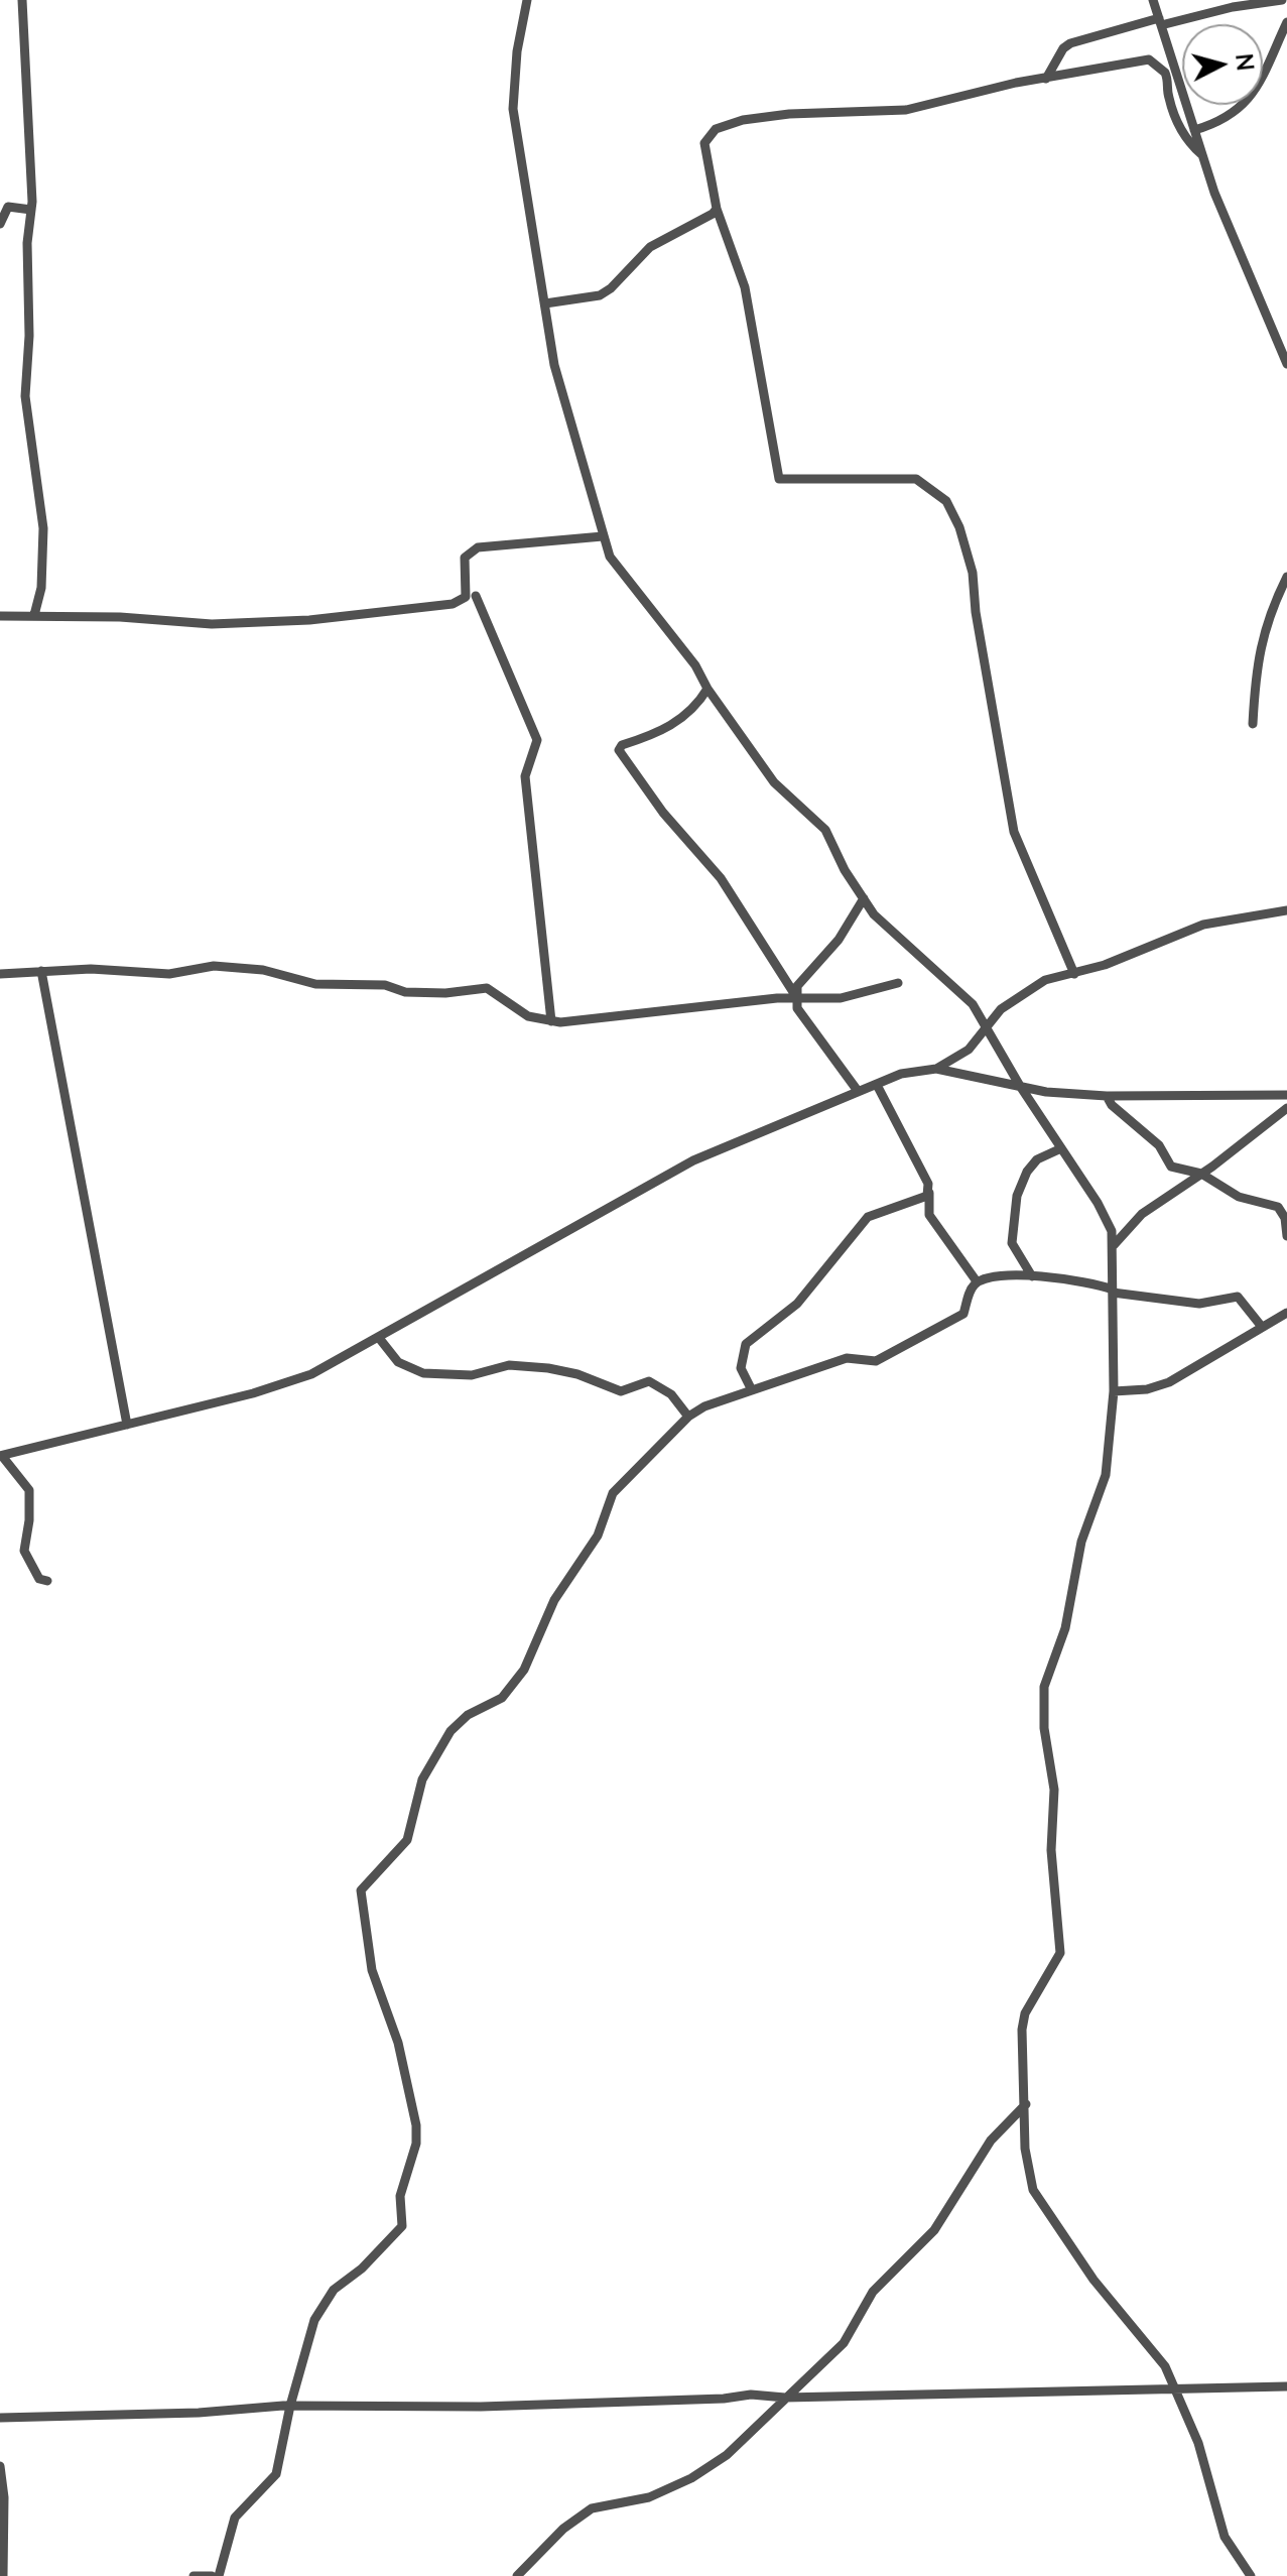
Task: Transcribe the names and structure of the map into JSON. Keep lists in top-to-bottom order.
{
  "north": "right"
}
